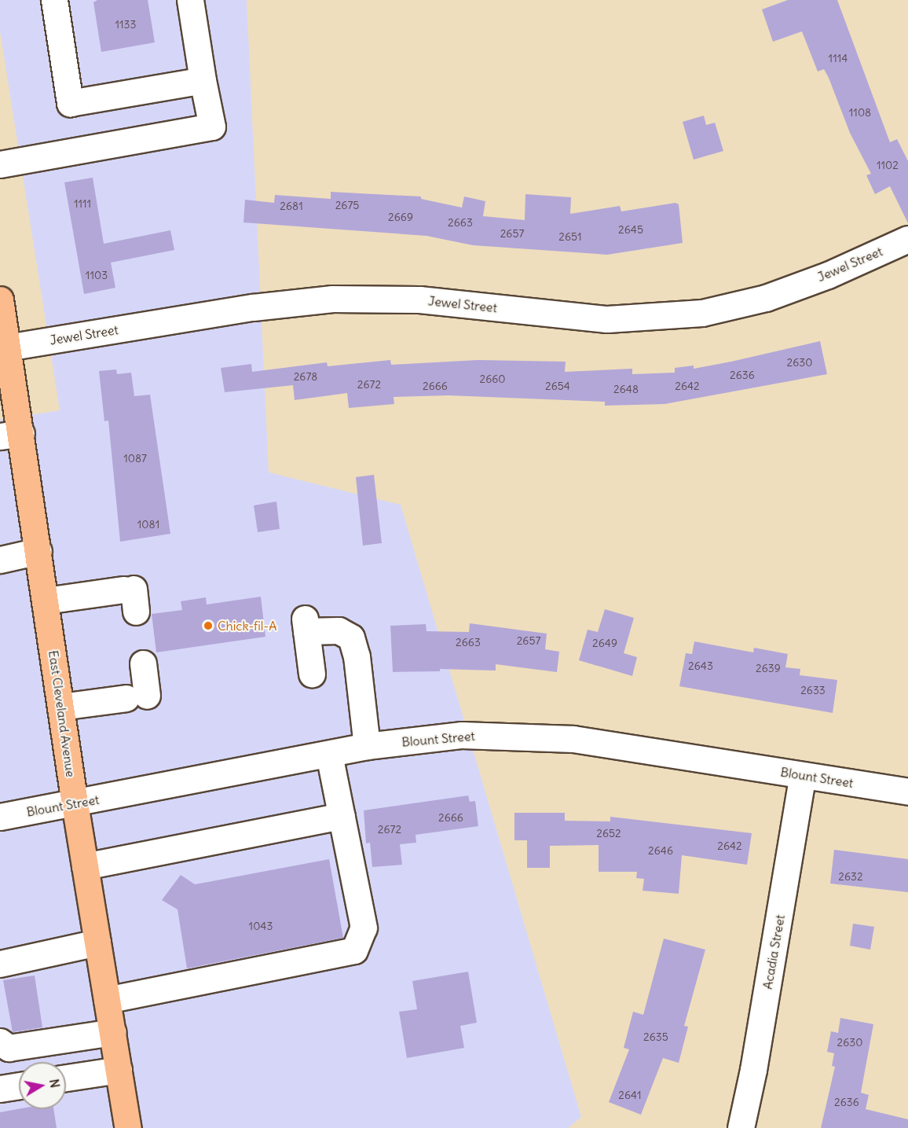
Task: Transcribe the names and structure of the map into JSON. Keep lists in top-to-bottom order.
{
  "streets": {
    "main road": ["East Cleveland Avenue"],
    "street": ["Jewel Street", "Blount Street", "Acadia Street"]
  },
  "crossings": [
    ["Jewel Street", "East Cleveland Avenue"],
    ["East Cleveland Avenue", "Blount Street"],
    ["Blount Street", "Acadia Street"]
  ],
  "places": ["Chick-fil-A"],
  "house_numbers": [
    "1133",
    "1114",
    "1108",
    "1102",
    "1111",
    "2675",
    "2681",
    "2669",
    "2663",
    "2645",
    "2657",
    "2651",
    "1103",
    "2630",
    "2636",
    "2678",
    "2660",
    "2672",
    "2666",
    "2654",
    "2642",
    "2648",
    "1087",
    "1081",
    "2657",
    "2663",
    "2649",
    "2643",
    "2639",
    "2633",
    "2666",
    "2672",
    "2652",
    "2642",
    "2646",
    "2632",
    "1043",
    "2635",
    "2630",
    "2641",
    "2636"
  ],
  "north": "right"
}
